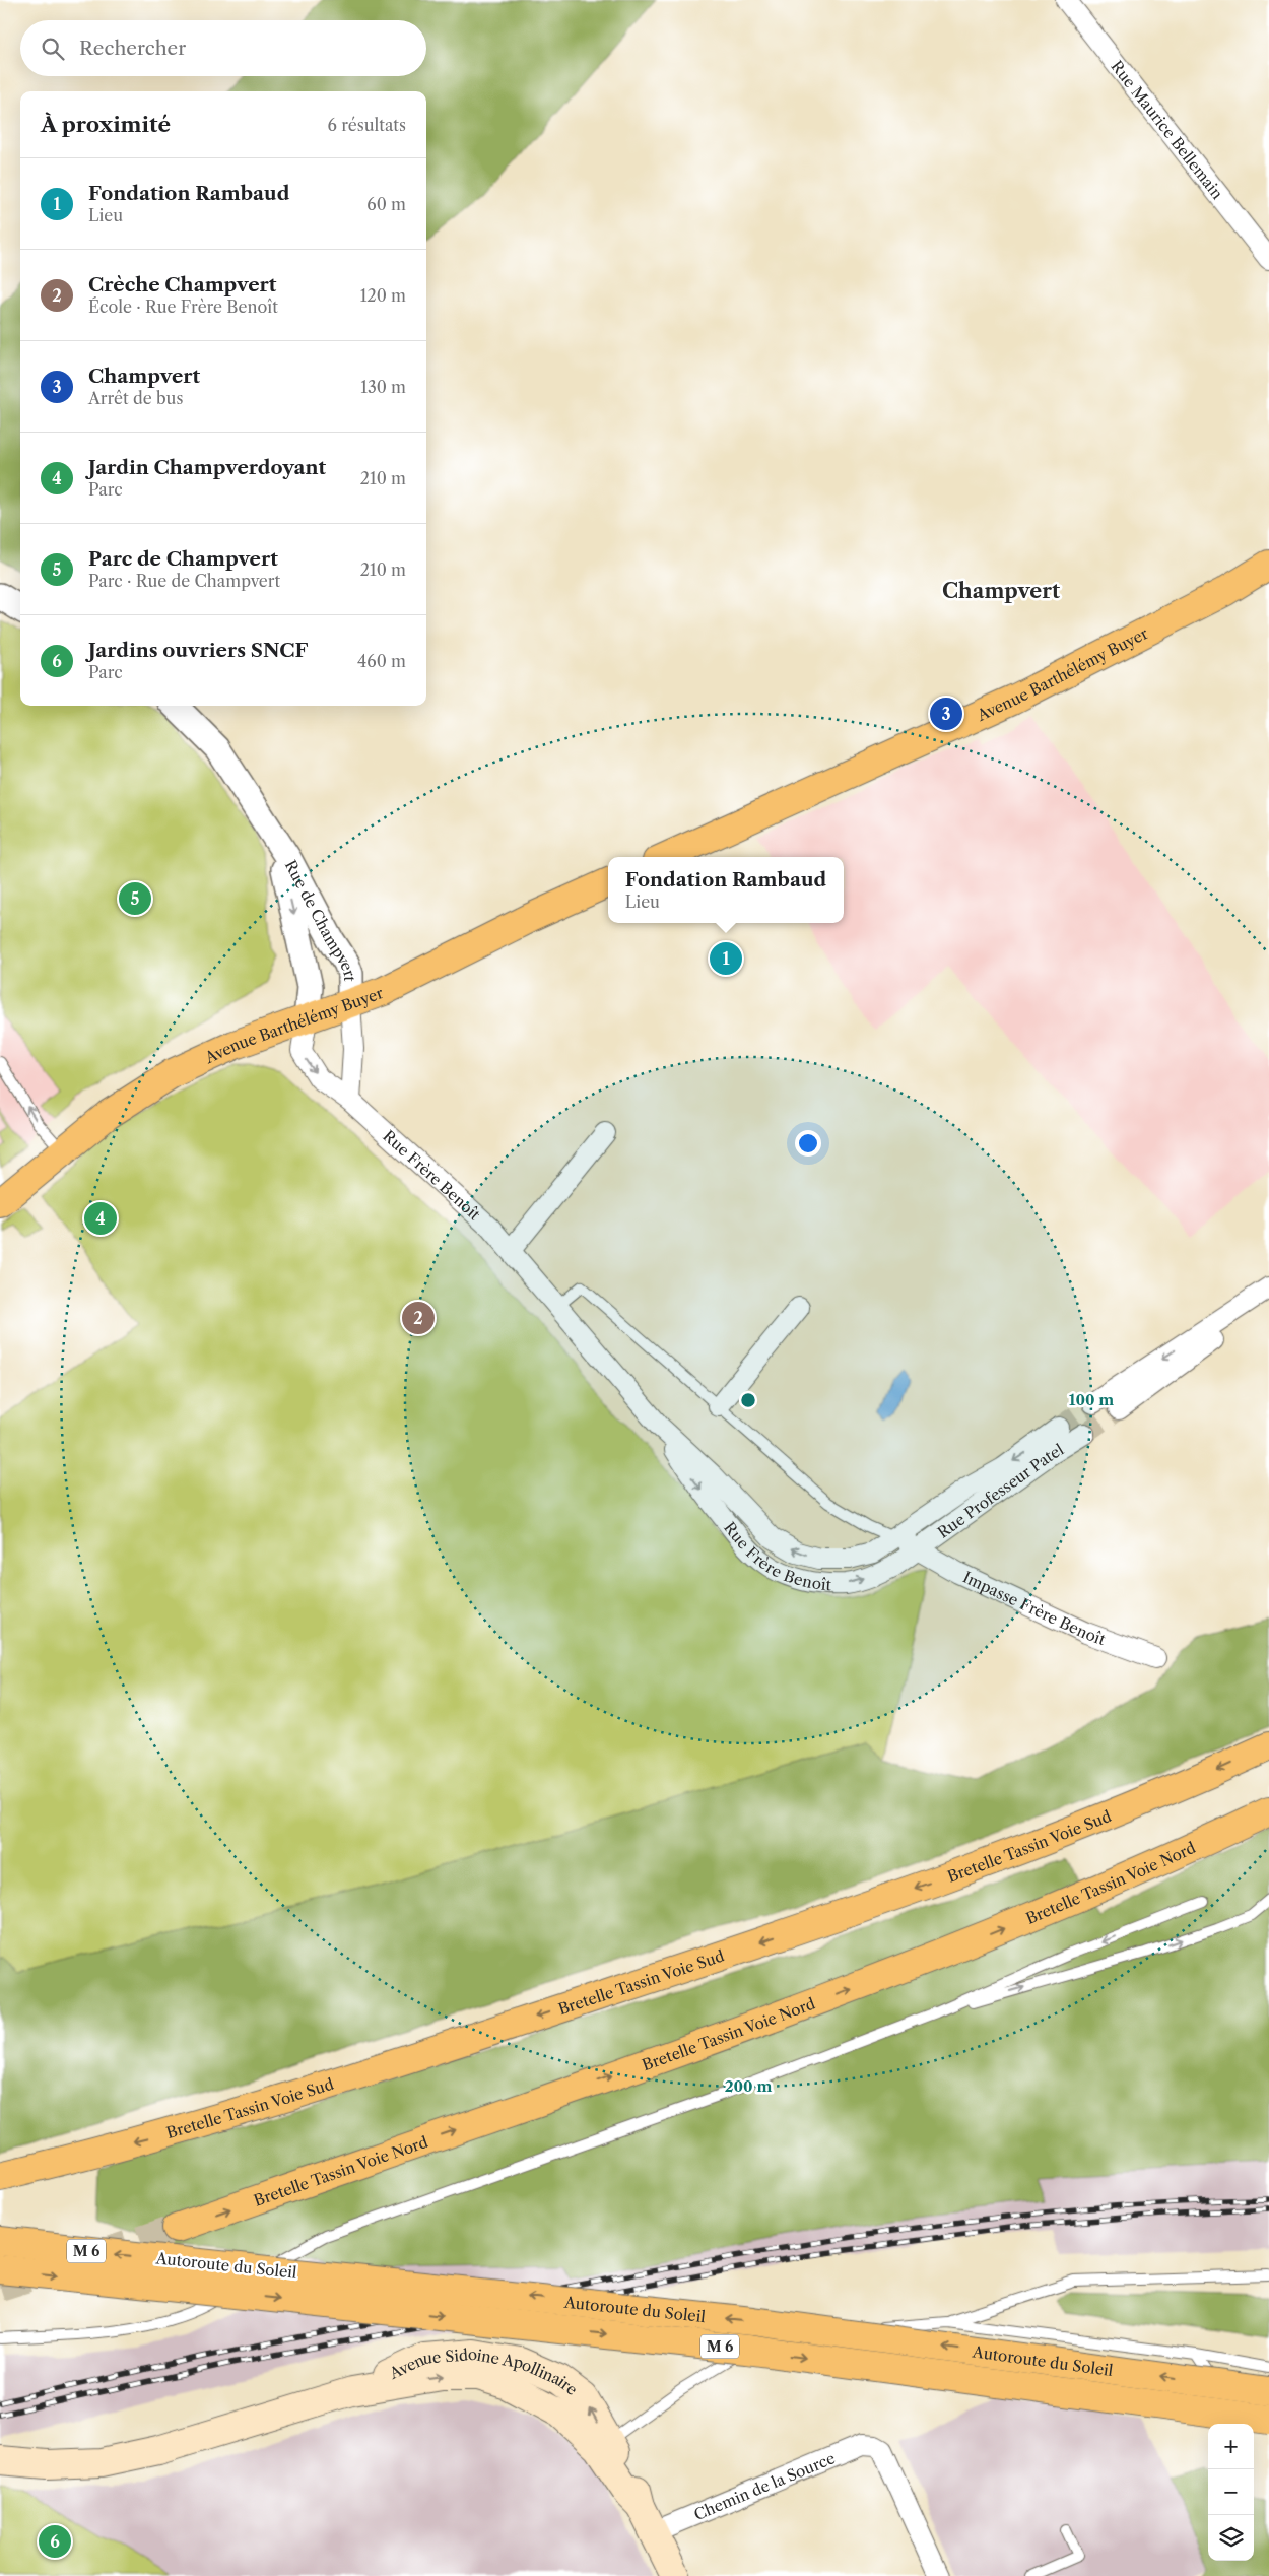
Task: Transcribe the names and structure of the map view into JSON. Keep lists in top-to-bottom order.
{
  "streets": {
    "main road": [
      "Avenue Barthélémy Buyer",
      "Bretelle Tassin Voie Sud",
      "Bretelle Tassin Voie Nord",
      "M 6",
      "Autoroute du Soleil",
      "Avenue Sidoine Apollinaire"
    ],
    "street": [
      "Rue Maurice Bellemain",
      "Rue de Champvert",
      "Rue Frère Benoît",
      "Rue Professeur Patel",
      "Impasse Frère Benoît",
      "Chemin de la Source"
    ]
  },
  "crossings": [
    ["Avenue Barthélémy Buyer", "Rue de Champvert"],
    ["Avenue Barthélémy Buyer", "Rue Frère Benoît"],
    ["Rue de Champvert", "Rue Frère Benoît"],
    ["Rue Frère Benoît", "Rue Professeur Patel"],
    ["Rue Frère Benoît", "Impasse Frère Benoît"],
    ["Rue Professeur Patel", "Impasse Frère Benoît"],
    ["Avenue Sidoine Apollinaire", "Chemin de la Source"]
  ],
  "one_way": ["Bretelle Tassin Voie Sud", "Bretelle Tassin Voie Nord"],
  "districts": ["Champvert"],
  "page": {
    "search": "Rechercher",
    "heading": ["À proximité", "6 résultats"],
    "list": [
      {
        "mark": "1",
        "name": "Fondation Rambaud",
        "note": "Lieu",
        "value": "60 m"
      },
      {
        "mark": "2",
        "name": "Crèche Champvert",
        "note": "École · Rue Frère Benoît",
        "value": "120 m"
      },
      {
        "mark": "3",
        "name": "Champvert",
        "note": "Arrêt de bus",
        "value": "130 m"
      },
      {
        "mark": "4",
        "name": "Jardin Champverdoyant",
        "note": "Parc",
        "value": "210 m"
      },
      {
        "mark": "5",
        "name": "Parc de Champvert",
        "note": "Parc · Rue de Champvert",
        "value": "210 m"
      },
      {
        "mark": "6",
        "name": "Jardins ouvriers SNCF",
        "note": "Parc",
        "value": "460 m"
      }
    ],
    "pins": [
      "3",
      "5",
      "1",
      "4",
      "2",
      "6"
    ],
    "popup": ["Fondation Rambaud", "Lieu"],
    "map_buttons": ["+", "−"]
  },
  "rings": ["100 m", "200 m"]
}
